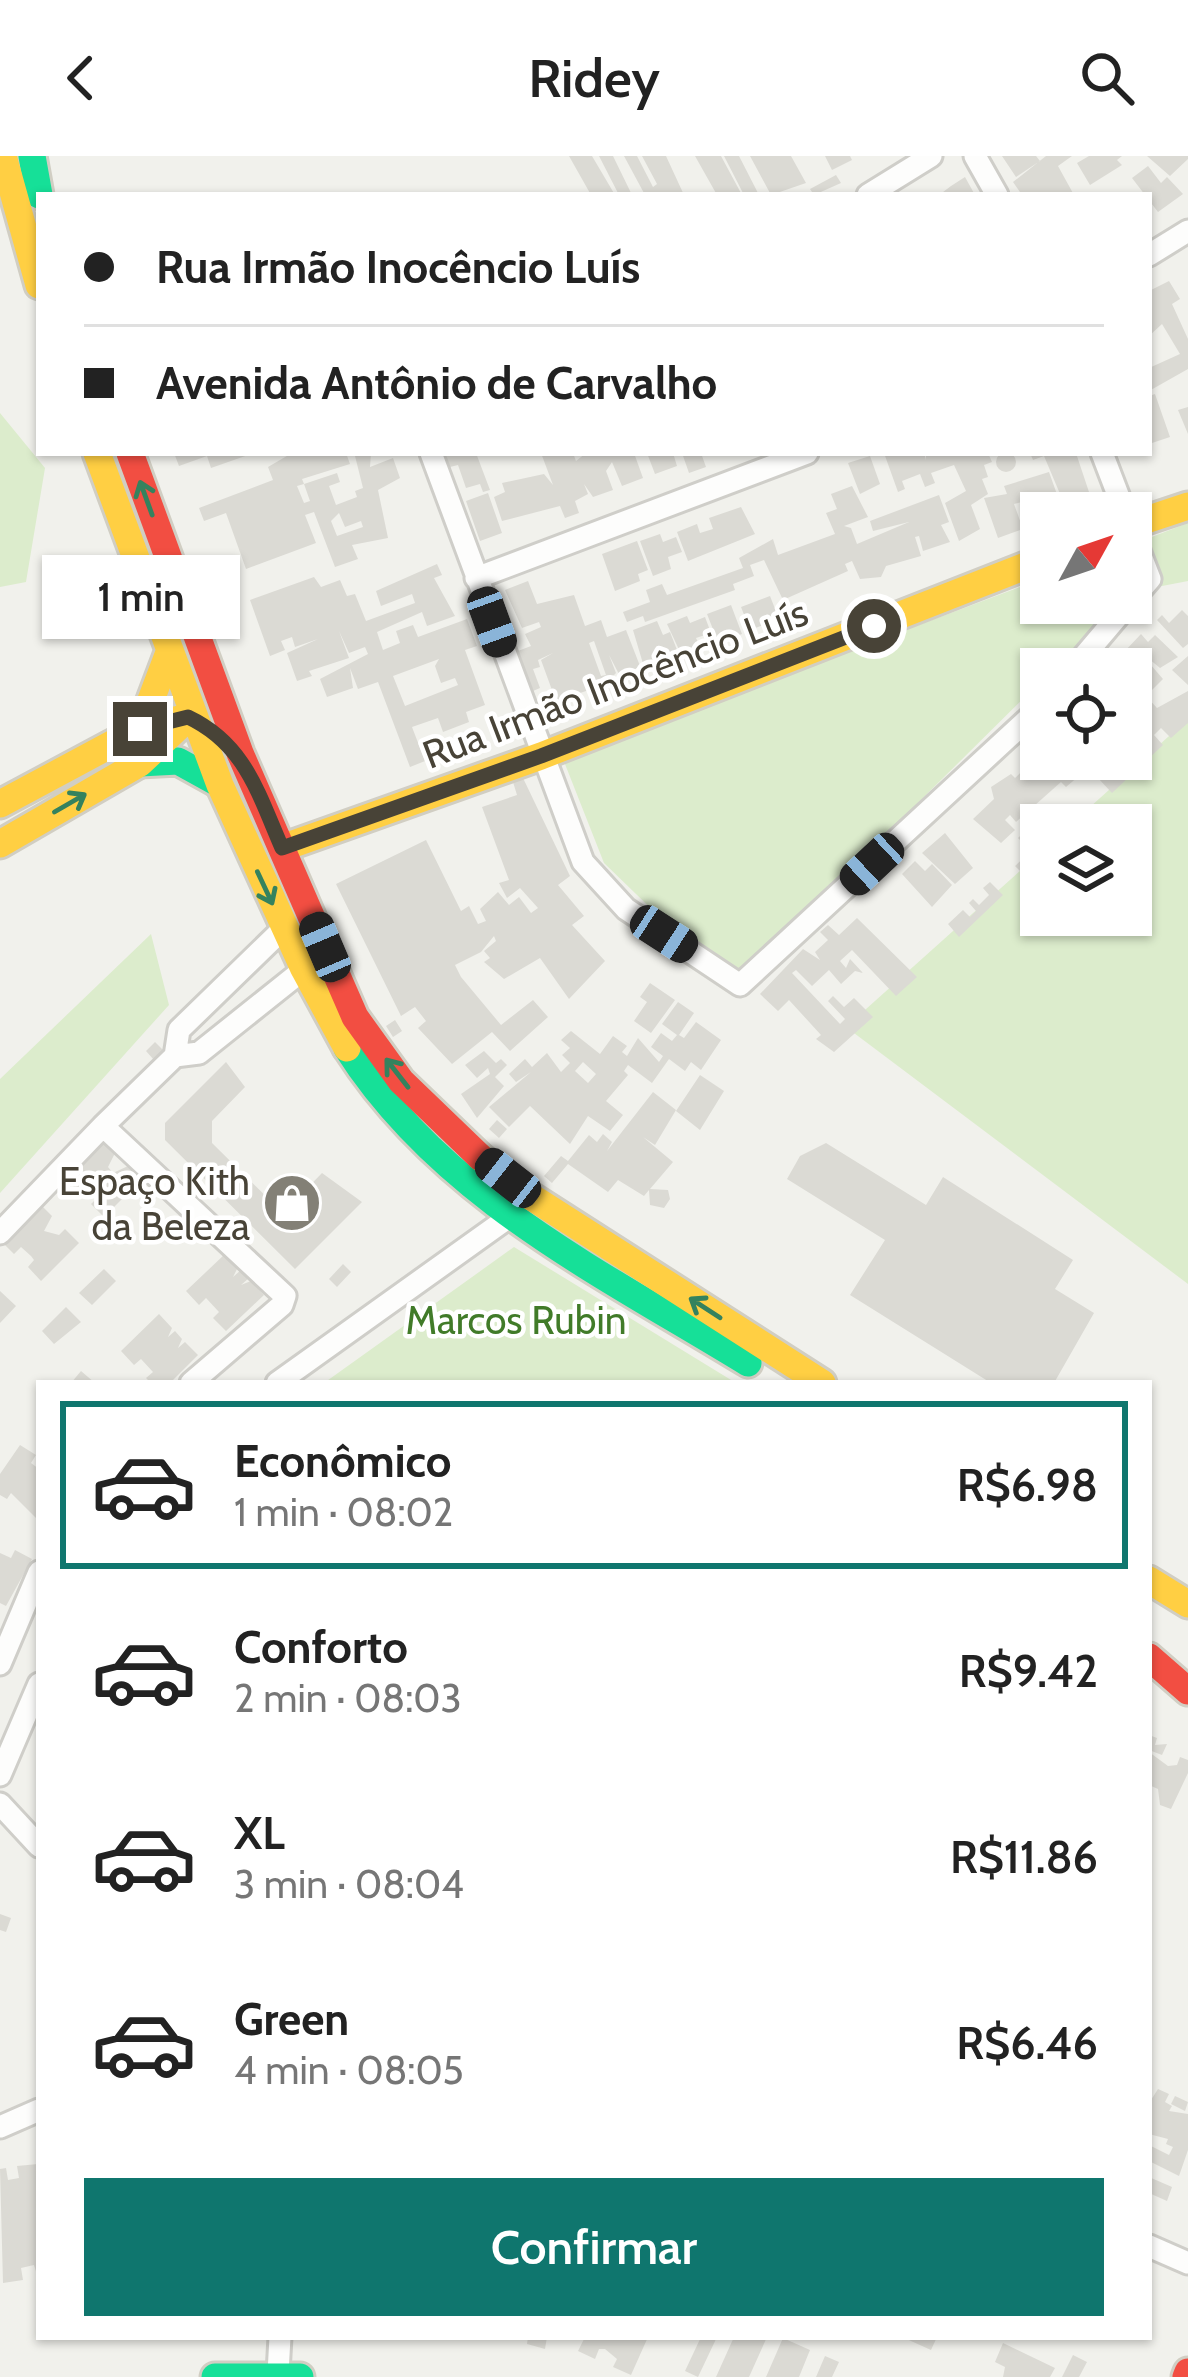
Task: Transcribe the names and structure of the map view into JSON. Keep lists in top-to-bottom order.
{
  "streets": {
    "main road": ["Rua Irmão Inocêncio Luís"]
  },
  "parks": ["Marcos Rubin"],
  "places": {
    "shop": ["Espaço Kith da Beleza"]
  },
  "north": "top right",
  "page": {
    "header": "Ridey",
    "banner": ["Rua Irmão Inocêncio Luís", "Avenida Antônio de Carvalho"],
    "bubble": "1 min",
    "list": [
      {
        "name": "Econômico",
        "note": "1 min · 08:02",
        "value": "R$6.98"
      },
      {
        "name": "Conforto",
        "note": "2 min · 08:03",
        "value": "R$9.42"
      },
      {
        "name": "XL",
        "note": "3 min · 08:04",
        "value": "R$11.86"
      },
      {
        "name": "Green",
        "note": "4 min · 08:05",
        "value": "R$6.46"
      }
    ],
    "buttons": "Confirmar"
  }
}
